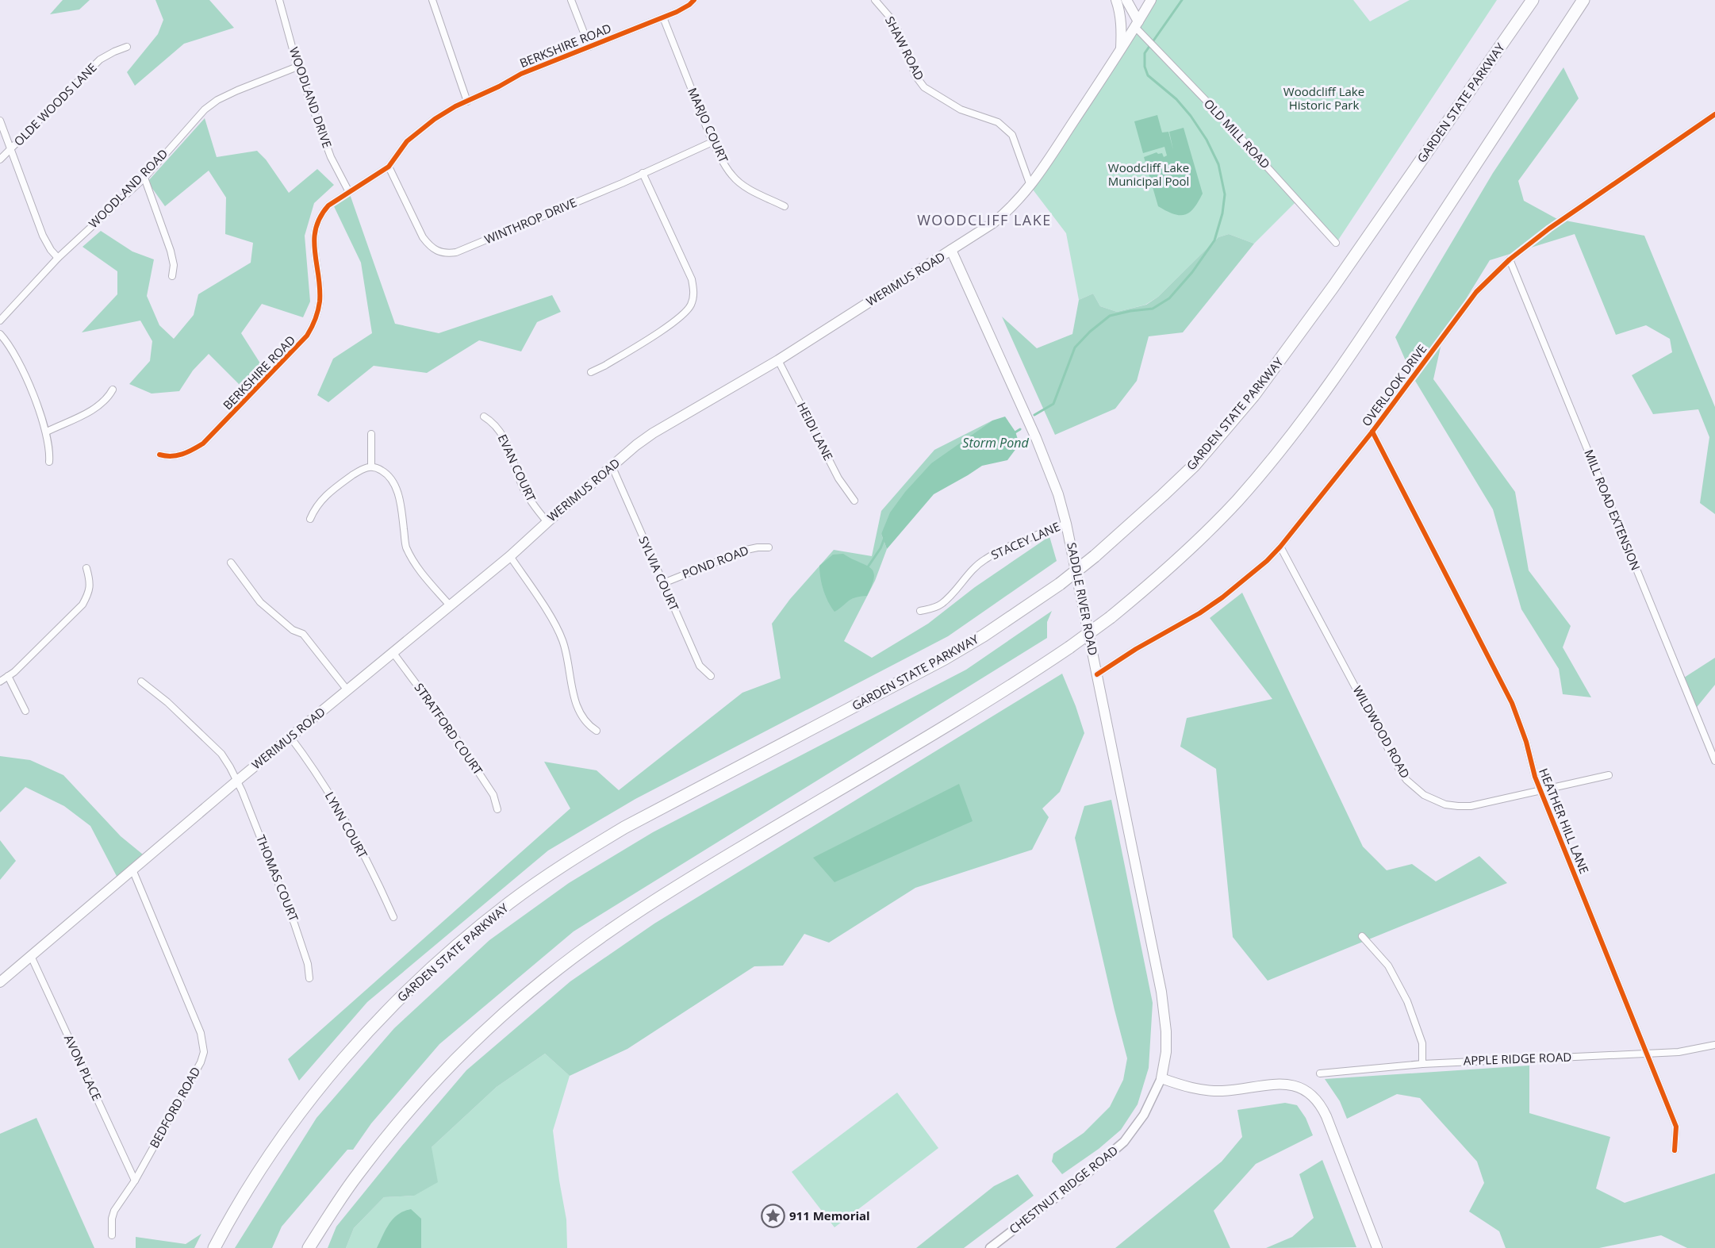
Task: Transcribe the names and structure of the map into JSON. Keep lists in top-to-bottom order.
{
  "streets": {
    "highway": ["GARDEN STATE PARKWAY"],
    "main road": ["WERIMUS ROAD", "SADDLE RIVER ROAD"],
    "street": [
      "BERKSHIRE ROAD",
      "SHAW ROAD",
      "WOODLAND DRIVE",
      "OLDE WOODS LANE",
      "MARJO COURT",
      "OLD MILL ROAD",
      "WOODLAND ROAD",
      "WINTHROP DRIVE",
      "OVERLOOK DRIVE",
      "HEIDI LANE",
      "EVAN COURT",
      "MILL ROAD EXTENSION",
      "STACEY LANE",
      "POND ROAD",
      "SYLVIA COURT",
      "STRATFORD COURT",
      "WILDWOOD ROAD",
      "HEATHER HILL LANE",
      "LYNN COURT",
      "THOMAS COURT",
      "APPLE RIDGE ROAD",
      "AVON PLACE",
      "BEDFORD ROAD",
      "CHESTNUT RIDGE ROAD"
    ]
  },
  "crossings": [
    ["BERKSHIRE ROAD", "WOODLAND DRIVE"],
    ["BERKSHIRE ROAD", "MARJO COURT"],
    ["BERKSHIRE ROAD", "WINTHROP DRIVE"],
    ["SHAW ROAD", "WERIMUS ROAD"],
    ["WOODLAND DRIVE", "WOODLAND ROAD"],
    ["MARJO COURT", "WINTHROP DRIVE"],
    ["OLD MILL ROAD", "WERIMUS ROAD"],
    ["WERIMUS ROAD", "HEIDI LANE"],
    ["WERIMUS ROAD", "EVAN COURT"],
    ["WERIMUS ROAD", "SYLVIA COURT"],
    ["WERIMUS ROAD", "SADDLE RIVER ROAD"],
    ["WERIMUS ROAD", "STRATFORD COURT"],
    ["WERIMUS ROAD", "LYNN COURT"],
    ["WERIMUS ROAD", "THOMAS COURT"],
    ["WERIMUS ROAD", "AVON PLACE"],
    ["WERIMUS ROAD", "BEDFORD ROAD"],
    ["OVERLOOK DRIVE", "MILL ROAD EXTENSION"],
    ["OVERLOOK DRIVE", "SADDLE RIVER ROAD"],
    ["OVERLOOK DRIVE", "WILDWOOD ROAD"],
    ["OVERLOOK DRIVE", "HEATHER HILL LANE"],
    ["STACEY LANE", "SADDLE RIVER ROAD"],
    ["POND ROAD", "SYLVIA COURT"],
    ["SADDLE RIVER ROAD", "CHESTNUT RIDGE ROAD"],
    ["WILDWOOD ROAD", "HEATHER HILL LANE"],
    ["HEATHER HILL LANE", "APPLE RIDGE ROAD"],
    ["AVON PLACE", "BEDFORD ROAD"]
  ],
  "districts": ["WOODCLIFF LAKE"],
  "water": ["Storm Pond"],
  "parks": ["Woodcliff Lake Historic Park", "Woodcliff Lake Municipal Pool"],
  "places": {
    "place": ["911 Memorial"]
  }
}
